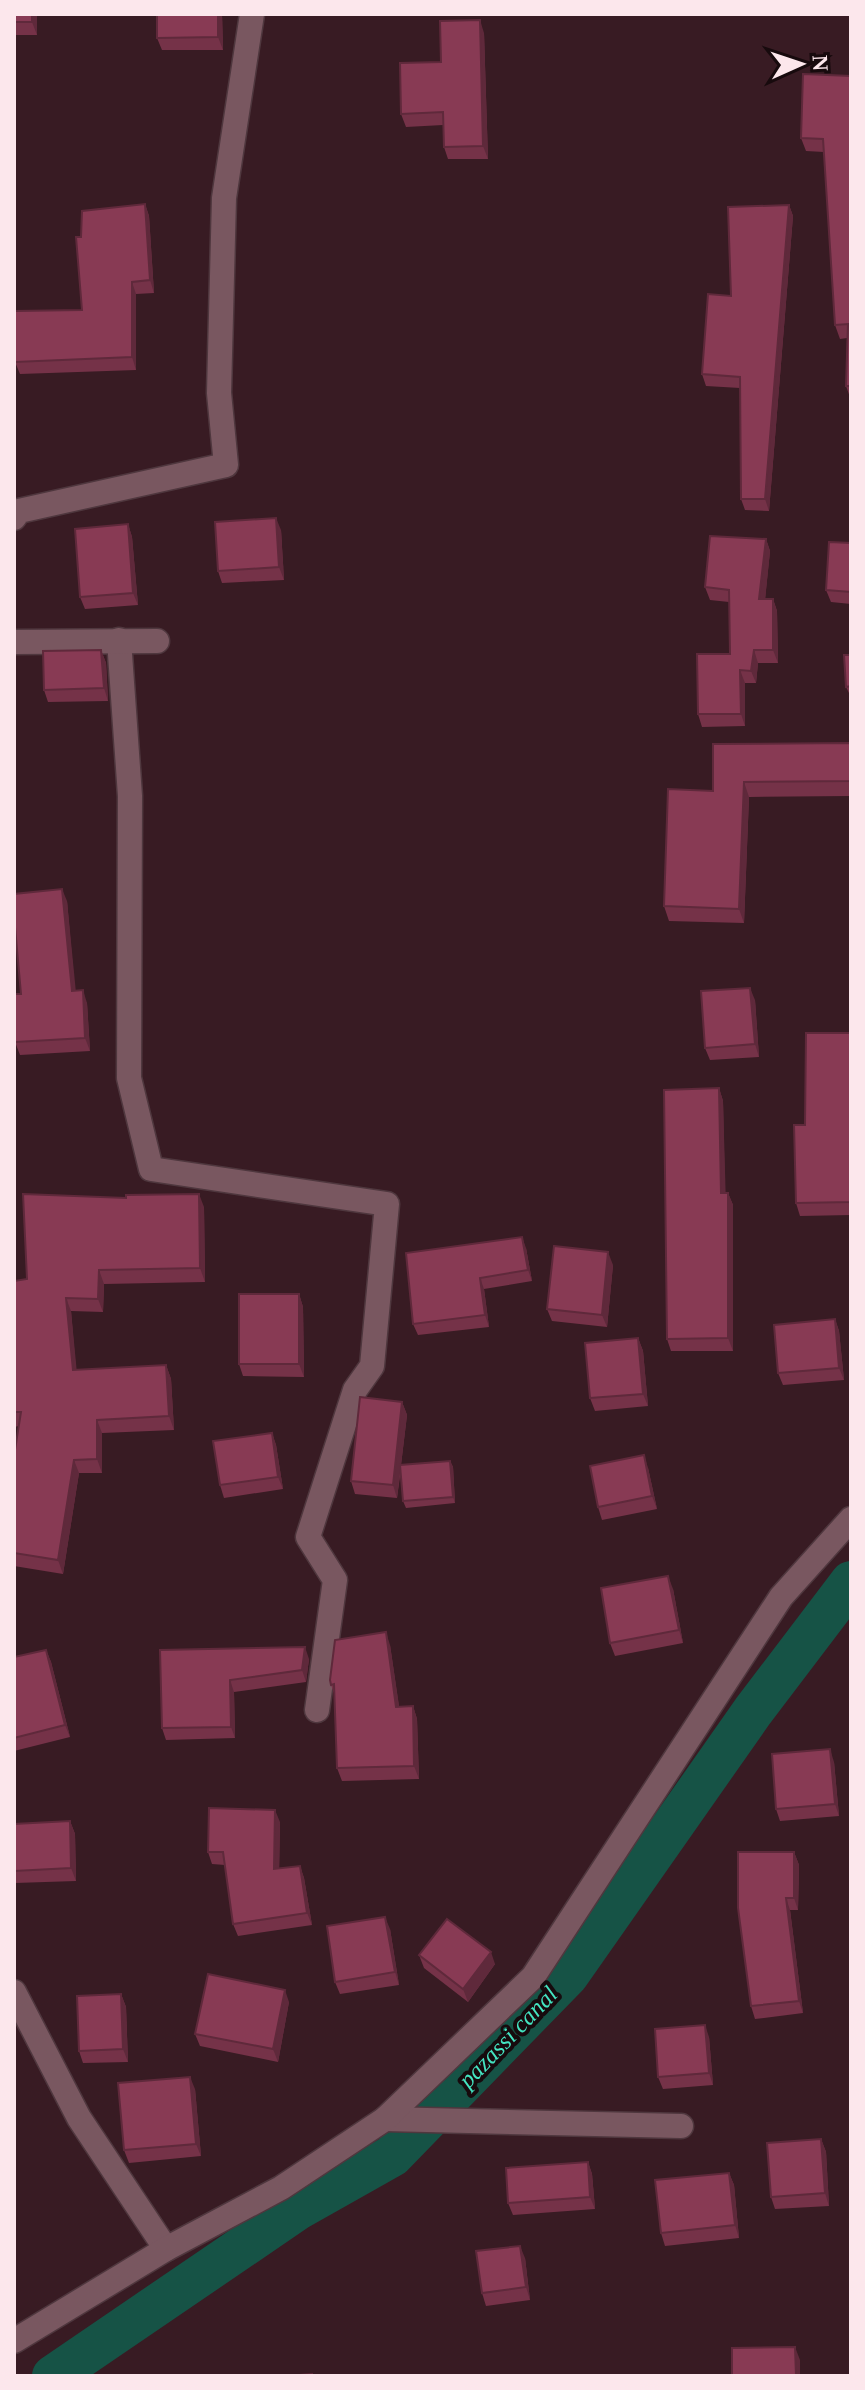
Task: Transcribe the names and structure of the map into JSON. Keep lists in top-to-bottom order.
{
  "water": ["pazassi canal"],
  "north": "right"
}
